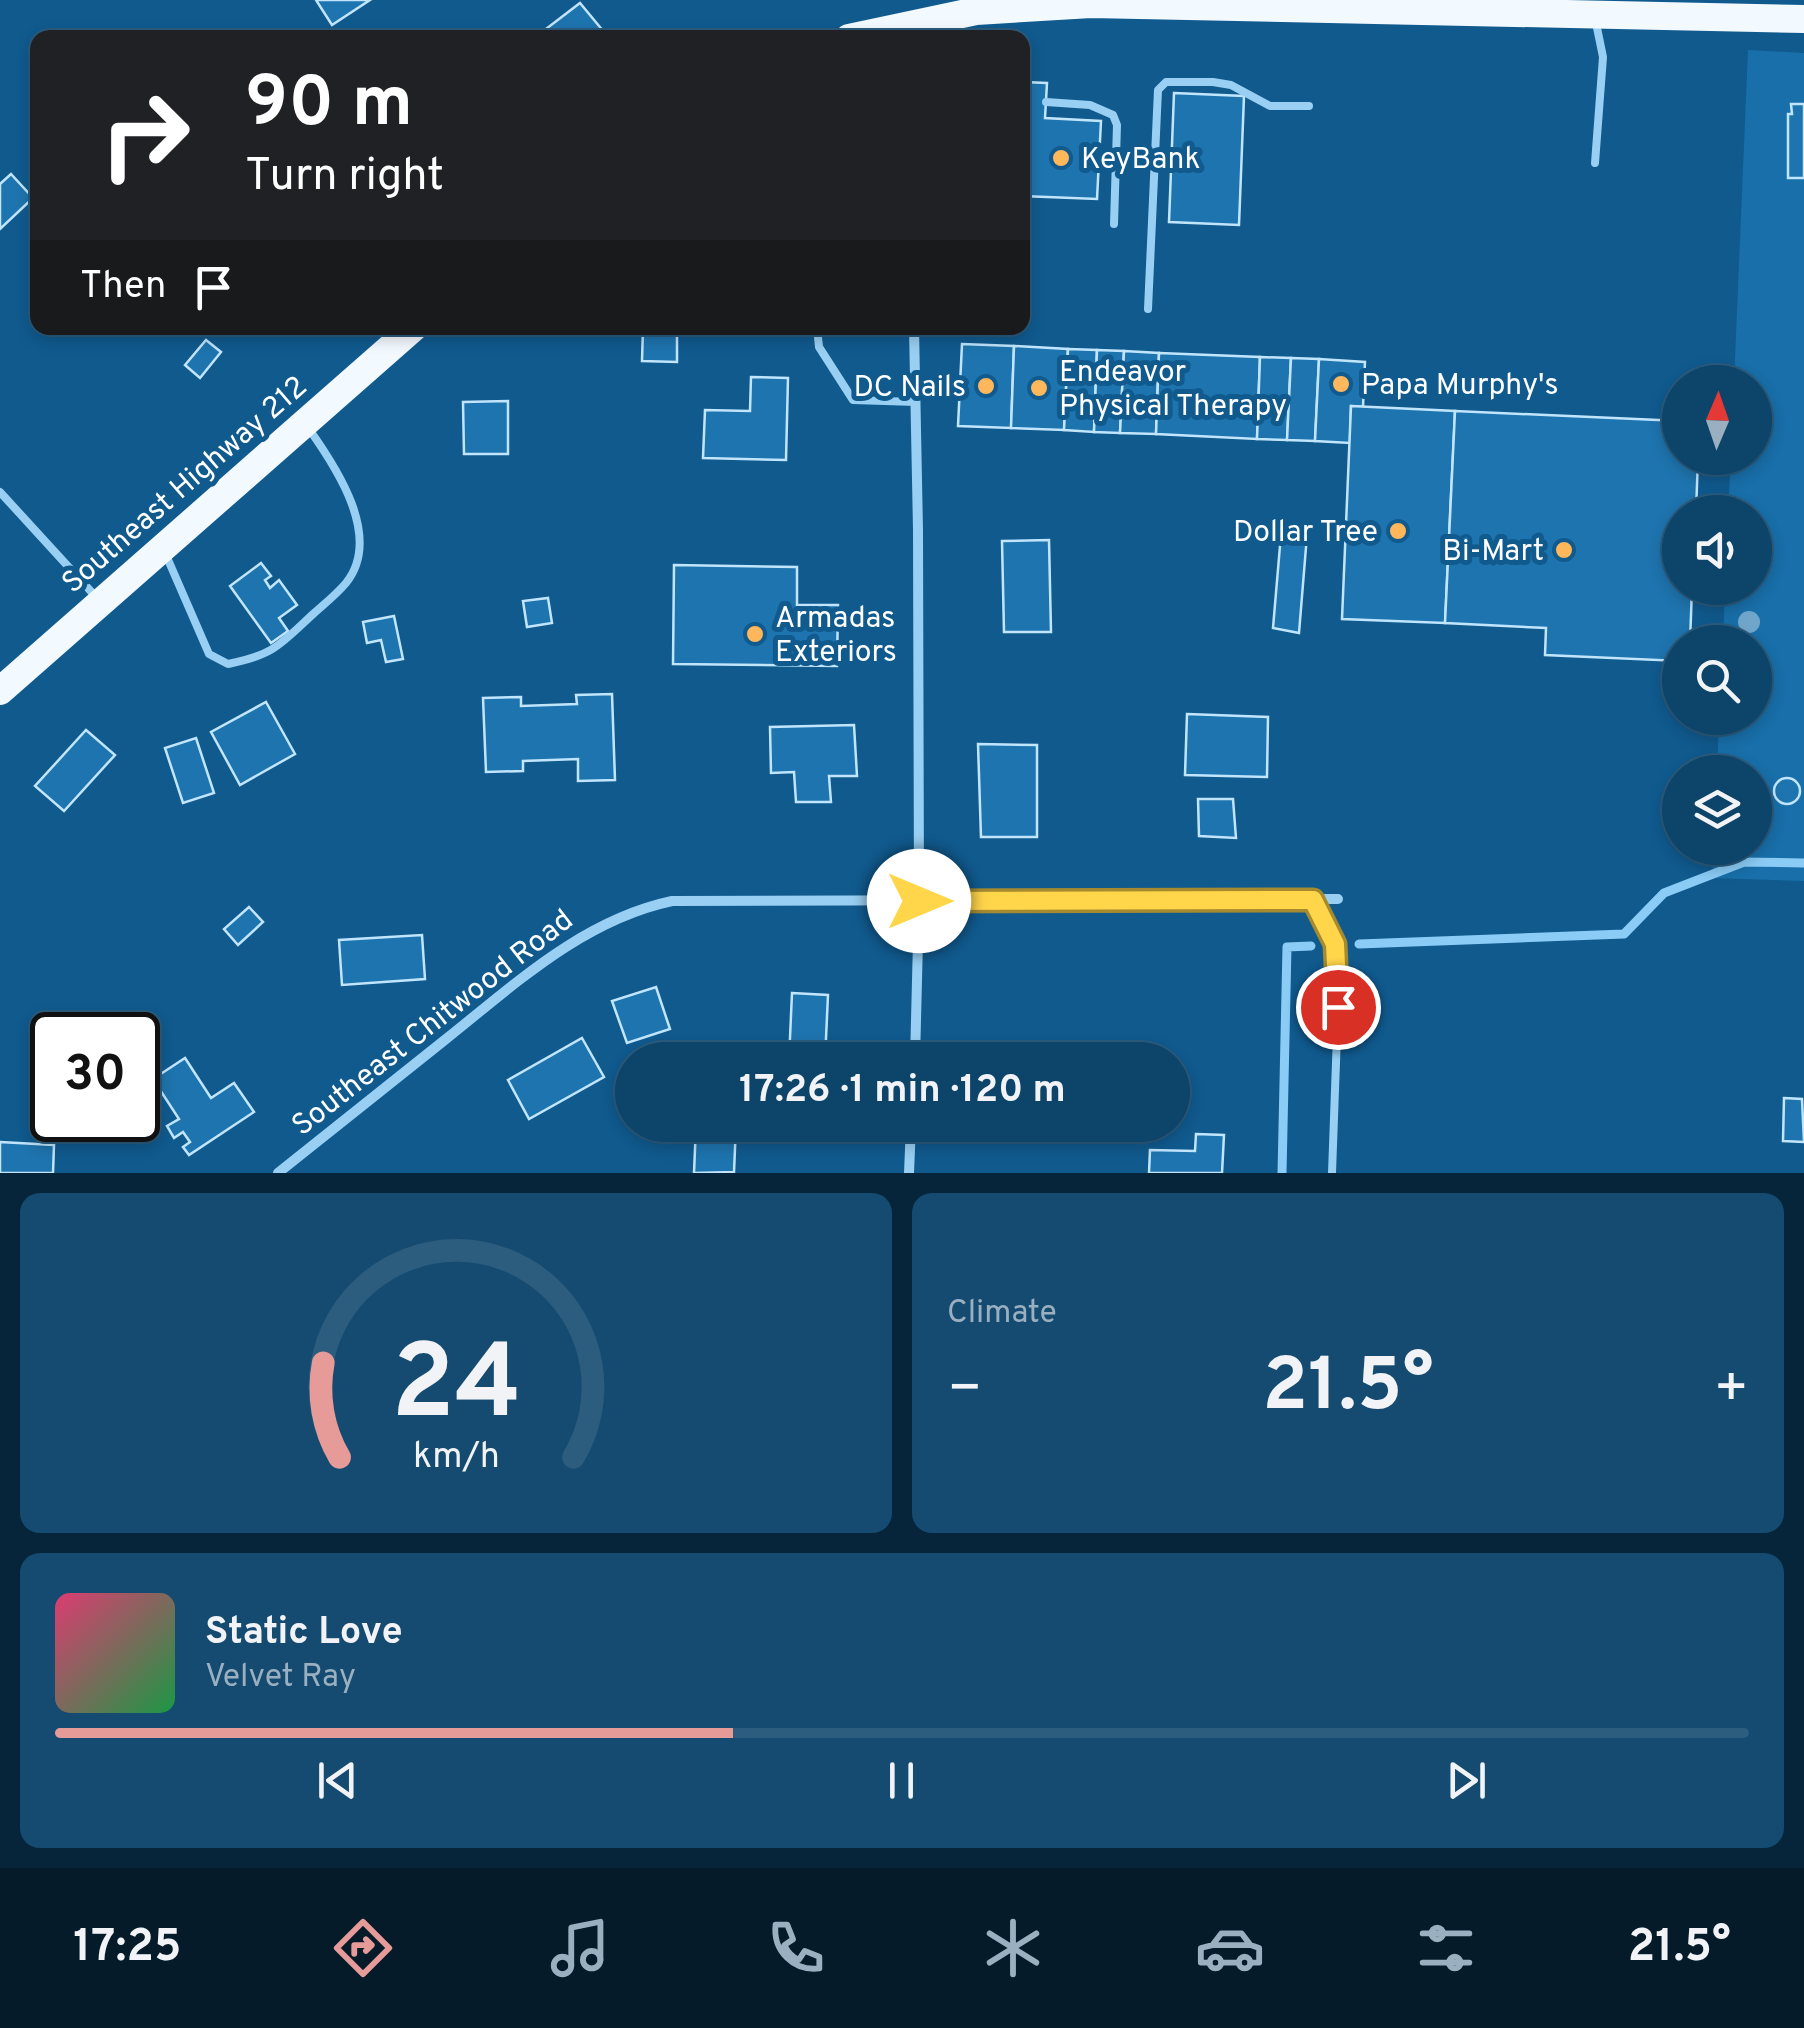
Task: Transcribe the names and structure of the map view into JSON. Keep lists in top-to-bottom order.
{
  "streets": {
    "highway": ["Southeast Highway 212"],
    "street": ["Southeast Chitwood Road"]
  },
  "places": [
    "KeyBank",
    "Papa Murphy's",
    "DC Nails",
    "Endeavor Physical Therapy",
    "Dollar Tree",
    "Bi-Mart",
    "Armadas Exteriors"
  ],
  "north": "top",
  "page": {
    "turn": ["90 m", "Turn right"],
    "then": "Then",
    "limit": "30",
    "trip": "17:26 · 1 min · 120 m",
    "tile": "Climate",
    "heat": ["−", "21.5°", "+"],
    "song": ["Static Love", "Velvet Ray"],
    "tabs": ["17:25", "21.5°"],
    "gauge": ["24", "km/h"]
  }
}
